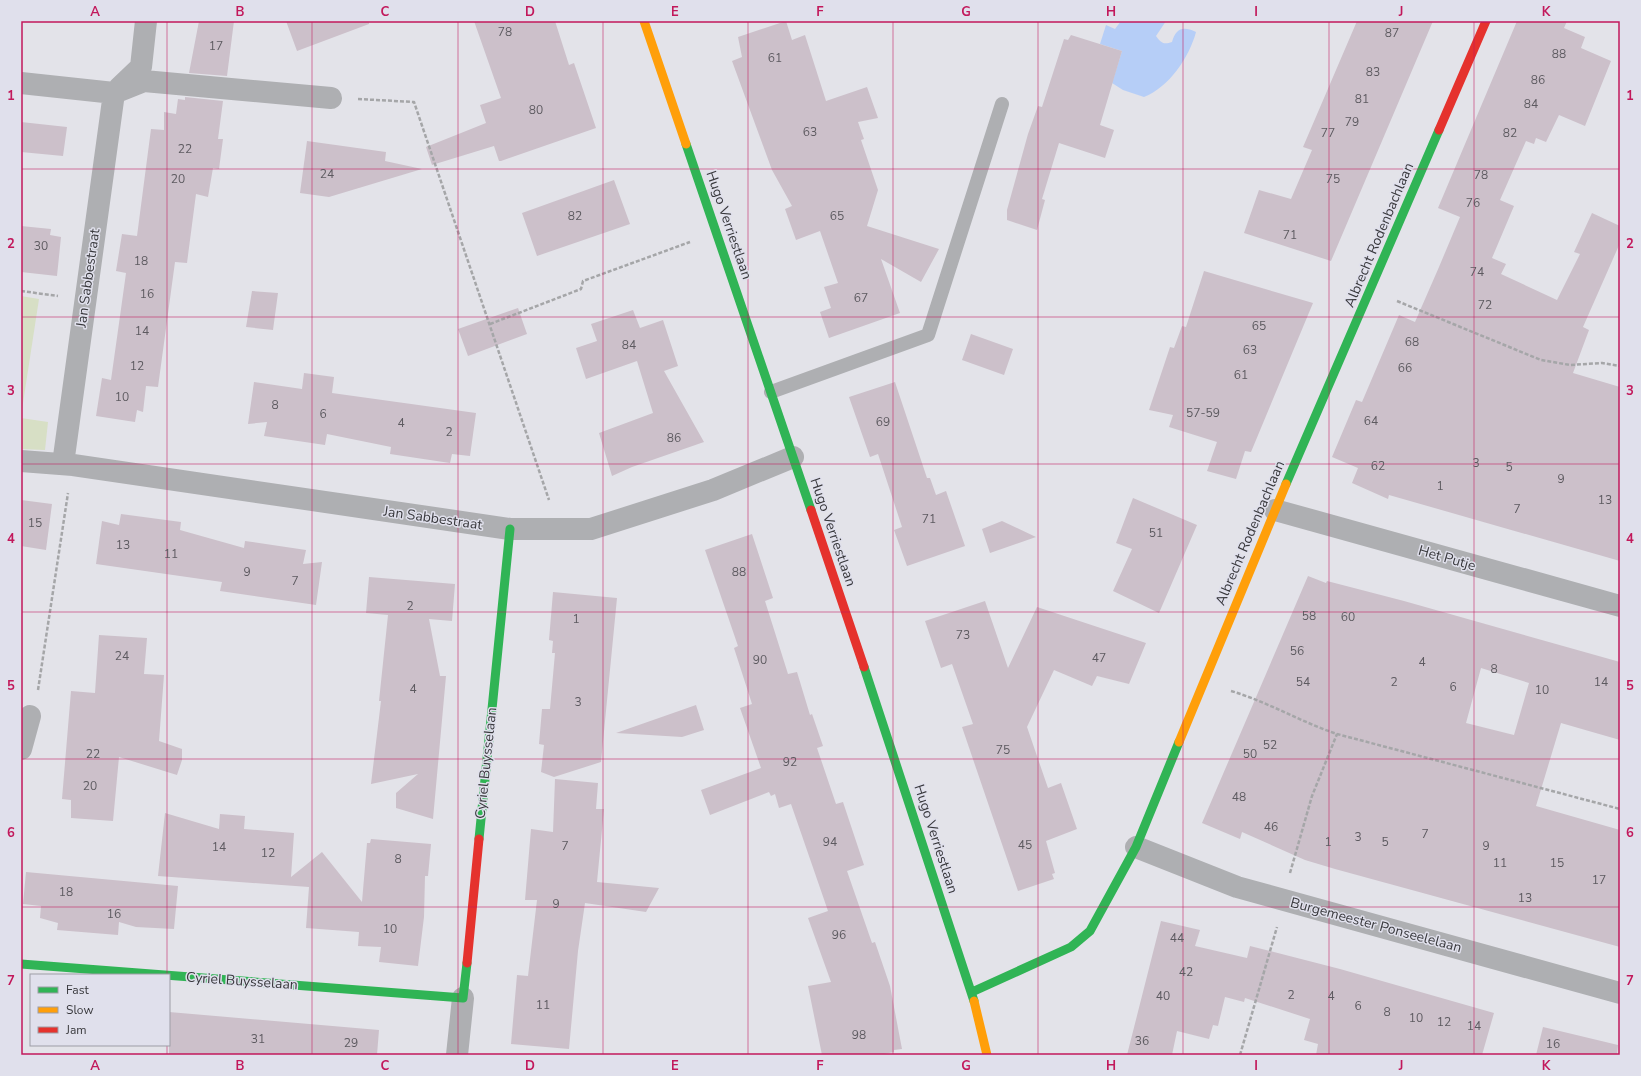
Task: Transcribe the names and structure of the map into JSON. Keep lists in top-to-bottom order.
{
  "streets": {
    "street": [
      "Hugo Verriestlaan",
      "Albrecht Rodenbachlaan",
      "Jan Sabbestraat",
      "Het Putje",
      "Cyriel Buysselaan",
      "Burgemeester Ponseelelaan"
    ]
  },
  "crossings": [
    ["Hugo Verriestlaan", "Albrecht Rodenbachlaan"],
    ["Hugo Verriestlaan", "Jan Sabbestraat"],
    ["Albrecht Rodenbachlaan", "Het Putje"],
    ["Albrecht Rodenbachlaan", "Burgemeester Ponseelelaan"],
    ["Jan Sabbestraat", "Cyriel Buysselaan"]
  ],
  "house_numbers": [
    "78",
    "87",
    "17",
    "88",
    "61",
    "83",
    "86",
    "81",
    "84",
    "80",
    "79",
    "63",
    "77",
    "82",
    "22",
    "24",
    "78",
    "20",
    "75",
    "76",
    "82",
    "65",
    "71",
    "30",
    "18",
    "74",
    "16",
    "67",
    "72",
    "65",
    "14",
    "68",
    "84",
    "63",
    "12",
    "66",
    "61",
    "10",
    "8",
    "57-59",
    "6",
    "64",
    "69",
    "4",
    "2",
    "86",
    "3",
    "62",
    "5",
    "9",
    "1",
    "13",
    "7",
    "71",
    "15",
    "51",
    "13",
    "11",
    "9",
    "88",
    "7",
    "2",
    "58",
    "60",
    "1",
    "73",
    "56",
    "24",
    "47",
    "90",
    "4",
    "8",
    "54",
    "2",
    "14",
    "6",
    "4",
    "10",
    "3",
    "52",
    "75",
    "22",
    "50",
    "92",
    "20",
    "48",
    "46",
    "7",
    "3",
    "94",
    "1",
    "5",
    "45",
    "7",
    "9",
    "14",
    "12",
    "8",
    "11",
    "15",
    "17",
    "18",
    "13",
    "9",
    "16",
    "10",
    "96",
    "44",
    "42",
    "2",
    "40",
    "4",
    "11",
    "6",
    "8",
    "10",
    "12",
    "14",
    "98",
    "31",
    "36",
    "29",
    "16"
  ],
  "legend": ["Fast", "Slow", "Jam"],
  "grid": {
    "columns": [
      "A",
      "B",
      "C",
      "D",
      "E",
      "F",
      "G",
      "H",
      "I",
      "J",
      "K"
    ],
    "rows": [
      "1",
      "2",
      "3",
      "4",
      "5",
      "6",
      "7"
    ]
  }
}
